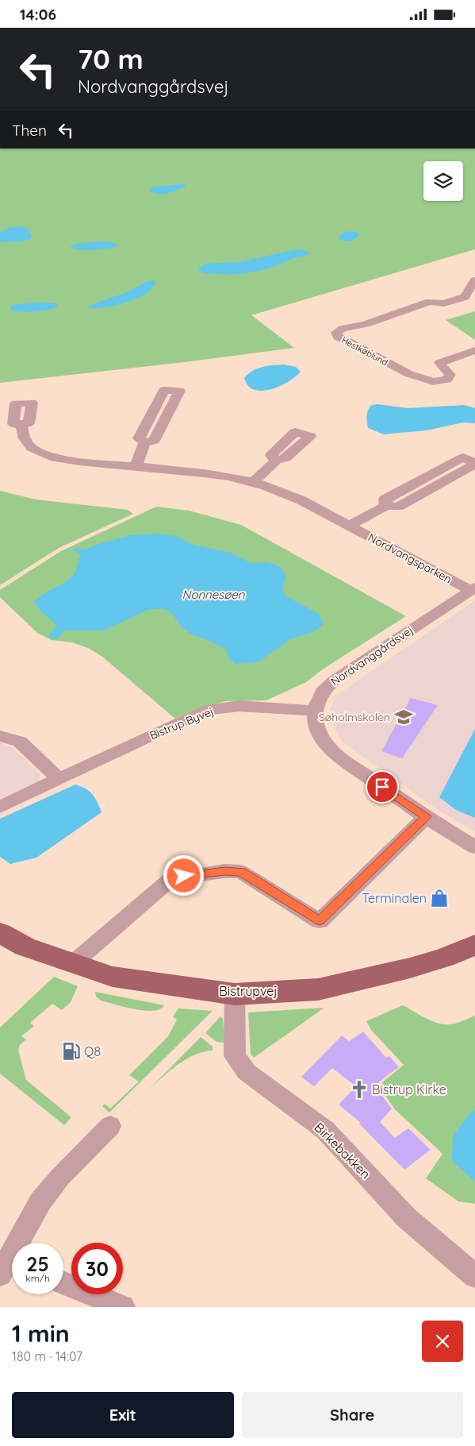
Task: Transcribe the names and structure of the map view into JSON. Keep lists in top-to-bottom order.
{
  "streets": {
    "main road": ["Bistrupvej"],
    "street": [
      "Hestkøblund",
      "Nordvangsparken",
      "Nordvanggårdsvej",
      "Bistrup Byvej",
      "Birkebakken"
    ]
  },
  "crossings": [
    ["Nordvangsparken", "Nordvanggårdsvej"],
    ["Nordvanggårdsvej", "Bistrup Byvej"],
    ["Bistrupvej", "Birkebakken"]
  ],
  "water": ["Nonnesøen"],
  "places": {
    "school or university": ["Søholmskolen"],
    "shop": ["Terminalen"],
    "fuel station": ["Q8"],
    "church": ["Bistrup Kirke"]
  },
  "page": {
    "status": "14:06",
    "turn": ["70 m", "Nordvanggårdsvej"],
    "then": "Then",
    "speed": "25 km/h",
    "limit": "30",
    "heading": ["1 min", "180 m · 14:07"],
    "buttons": ["Exit", "Share"]
  }
}
